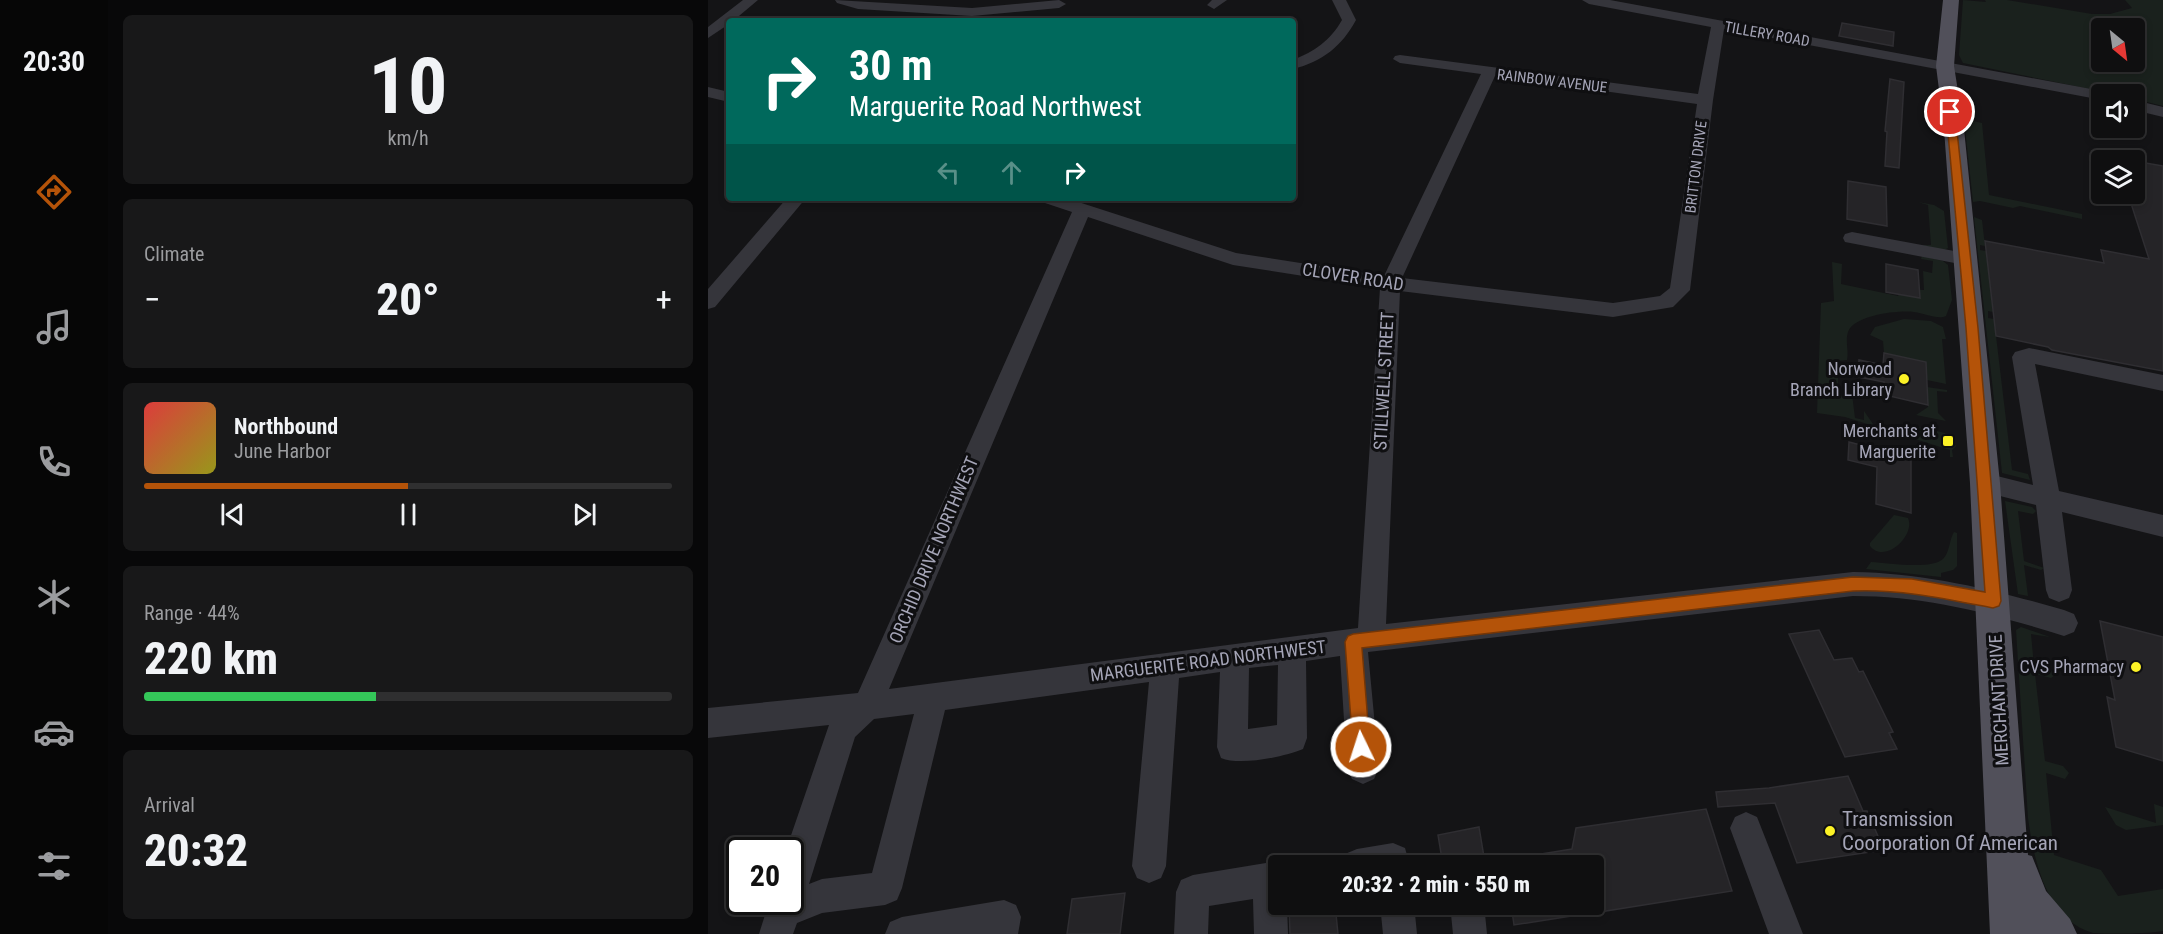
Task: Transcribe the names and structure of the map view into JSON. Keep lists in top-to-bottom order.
{
  "streets": {
    "main road": ["MERCHANT DRIVE"],
    "street": [
      "TILLERY ROAD",
      "RAINBOW AVENUE",
      "BRITTON DRIVE",
      "CLOVER ROAD",
      "STILLWELL STREET",
      "ORCHID DRIVE NORTHWEST",
      "MARGUERITE ROAD NORTHWEST"
    ]
  },
  "crossings": [
    ["TILLERY ROAD", "BRITTON DRIVE"],
    ["TILLERY ROAD", "MERCHANT DRIVE"],
    ["RAINBOW AVENUE", "BRITTON DRIVE"],
    ["RAINBOW AVENUE", "STILLWELL STREET"],
    ["BRITTON DRIVE", "CLOVER ROAD"],
    ["CLOVER ROAD", "STILLWELL STREET"],
    ["CLOVER ROAD", "ORCHID DRIVE NORTHWEST"],
    ["STILLWELL STREET", "MARGUERITE ROAD NORTHWEST"],
    ["ORCHID DRIVE NORTHWEST", "MARGUERITE ROAD NORTHWEST"],
    ["MARGUERITE ROAD NORTHWEST", "MERCHANT DRIVE"]
  ],
  "places": {
    "other": ["Norwood Branch Library", "CVS Pharmacy", "Transmission Coorporation Of American"],
    "transit": ["Merchants at Marguerite"]
  },
  "north": "bottom right",
  "page": {
    "tabs": "20:30",
    "tile": [
      ["10", "km/h"],
      "Climate",
      ["Range · 44%", "220 km"],
      ["Arrival", "20:32"]
    ],
    "turn": ["30 m", "Marguerite Road Northwest"],
    "heat": ["−", "20°", "+"],
    "song": ["Northbound", "June Harbor"],
    "limit": "20",
    "trip": "20:32 · 2 min · 550 m"
  }
}
